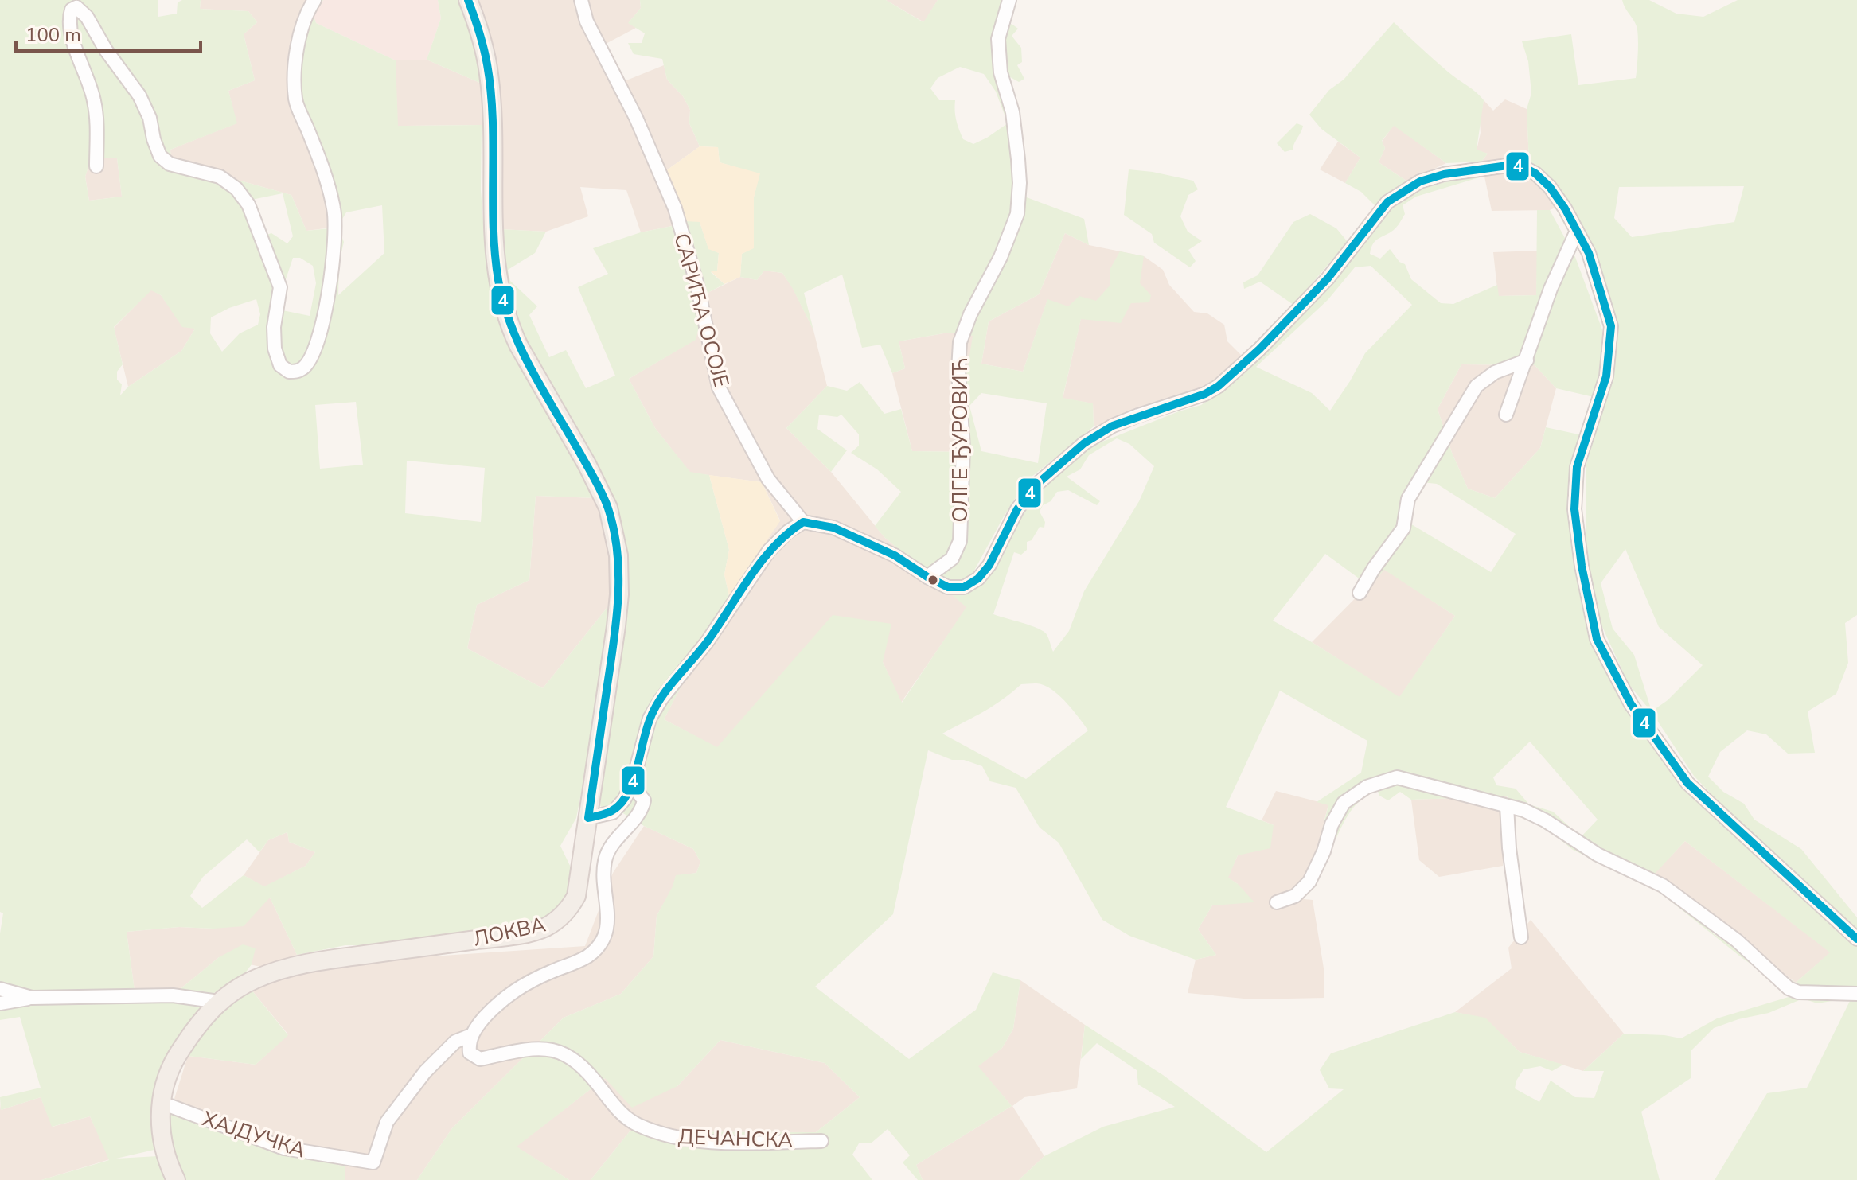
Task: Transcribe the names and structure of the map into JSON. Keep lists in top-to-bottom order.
{
  "streets": {
    "main road": ["ЛОКВА"],
    "street": [
      "САРИЋА ОСОЈЕ",
      "ОЛГЕ ЂУРОВИЋ",
      "ХАЈДУЧКА",
      "ДЕЧАНСКА"
    ]
  },
  "crossings": [
    ["ЛОКВА", "ХАЈДУЧКА"],
    ["ХАЈДУЧКА", "ДЕЧАНСКА"]
  ],
  "lines": ["transit line 4"],
  "scale_bar": "100 m"
}
